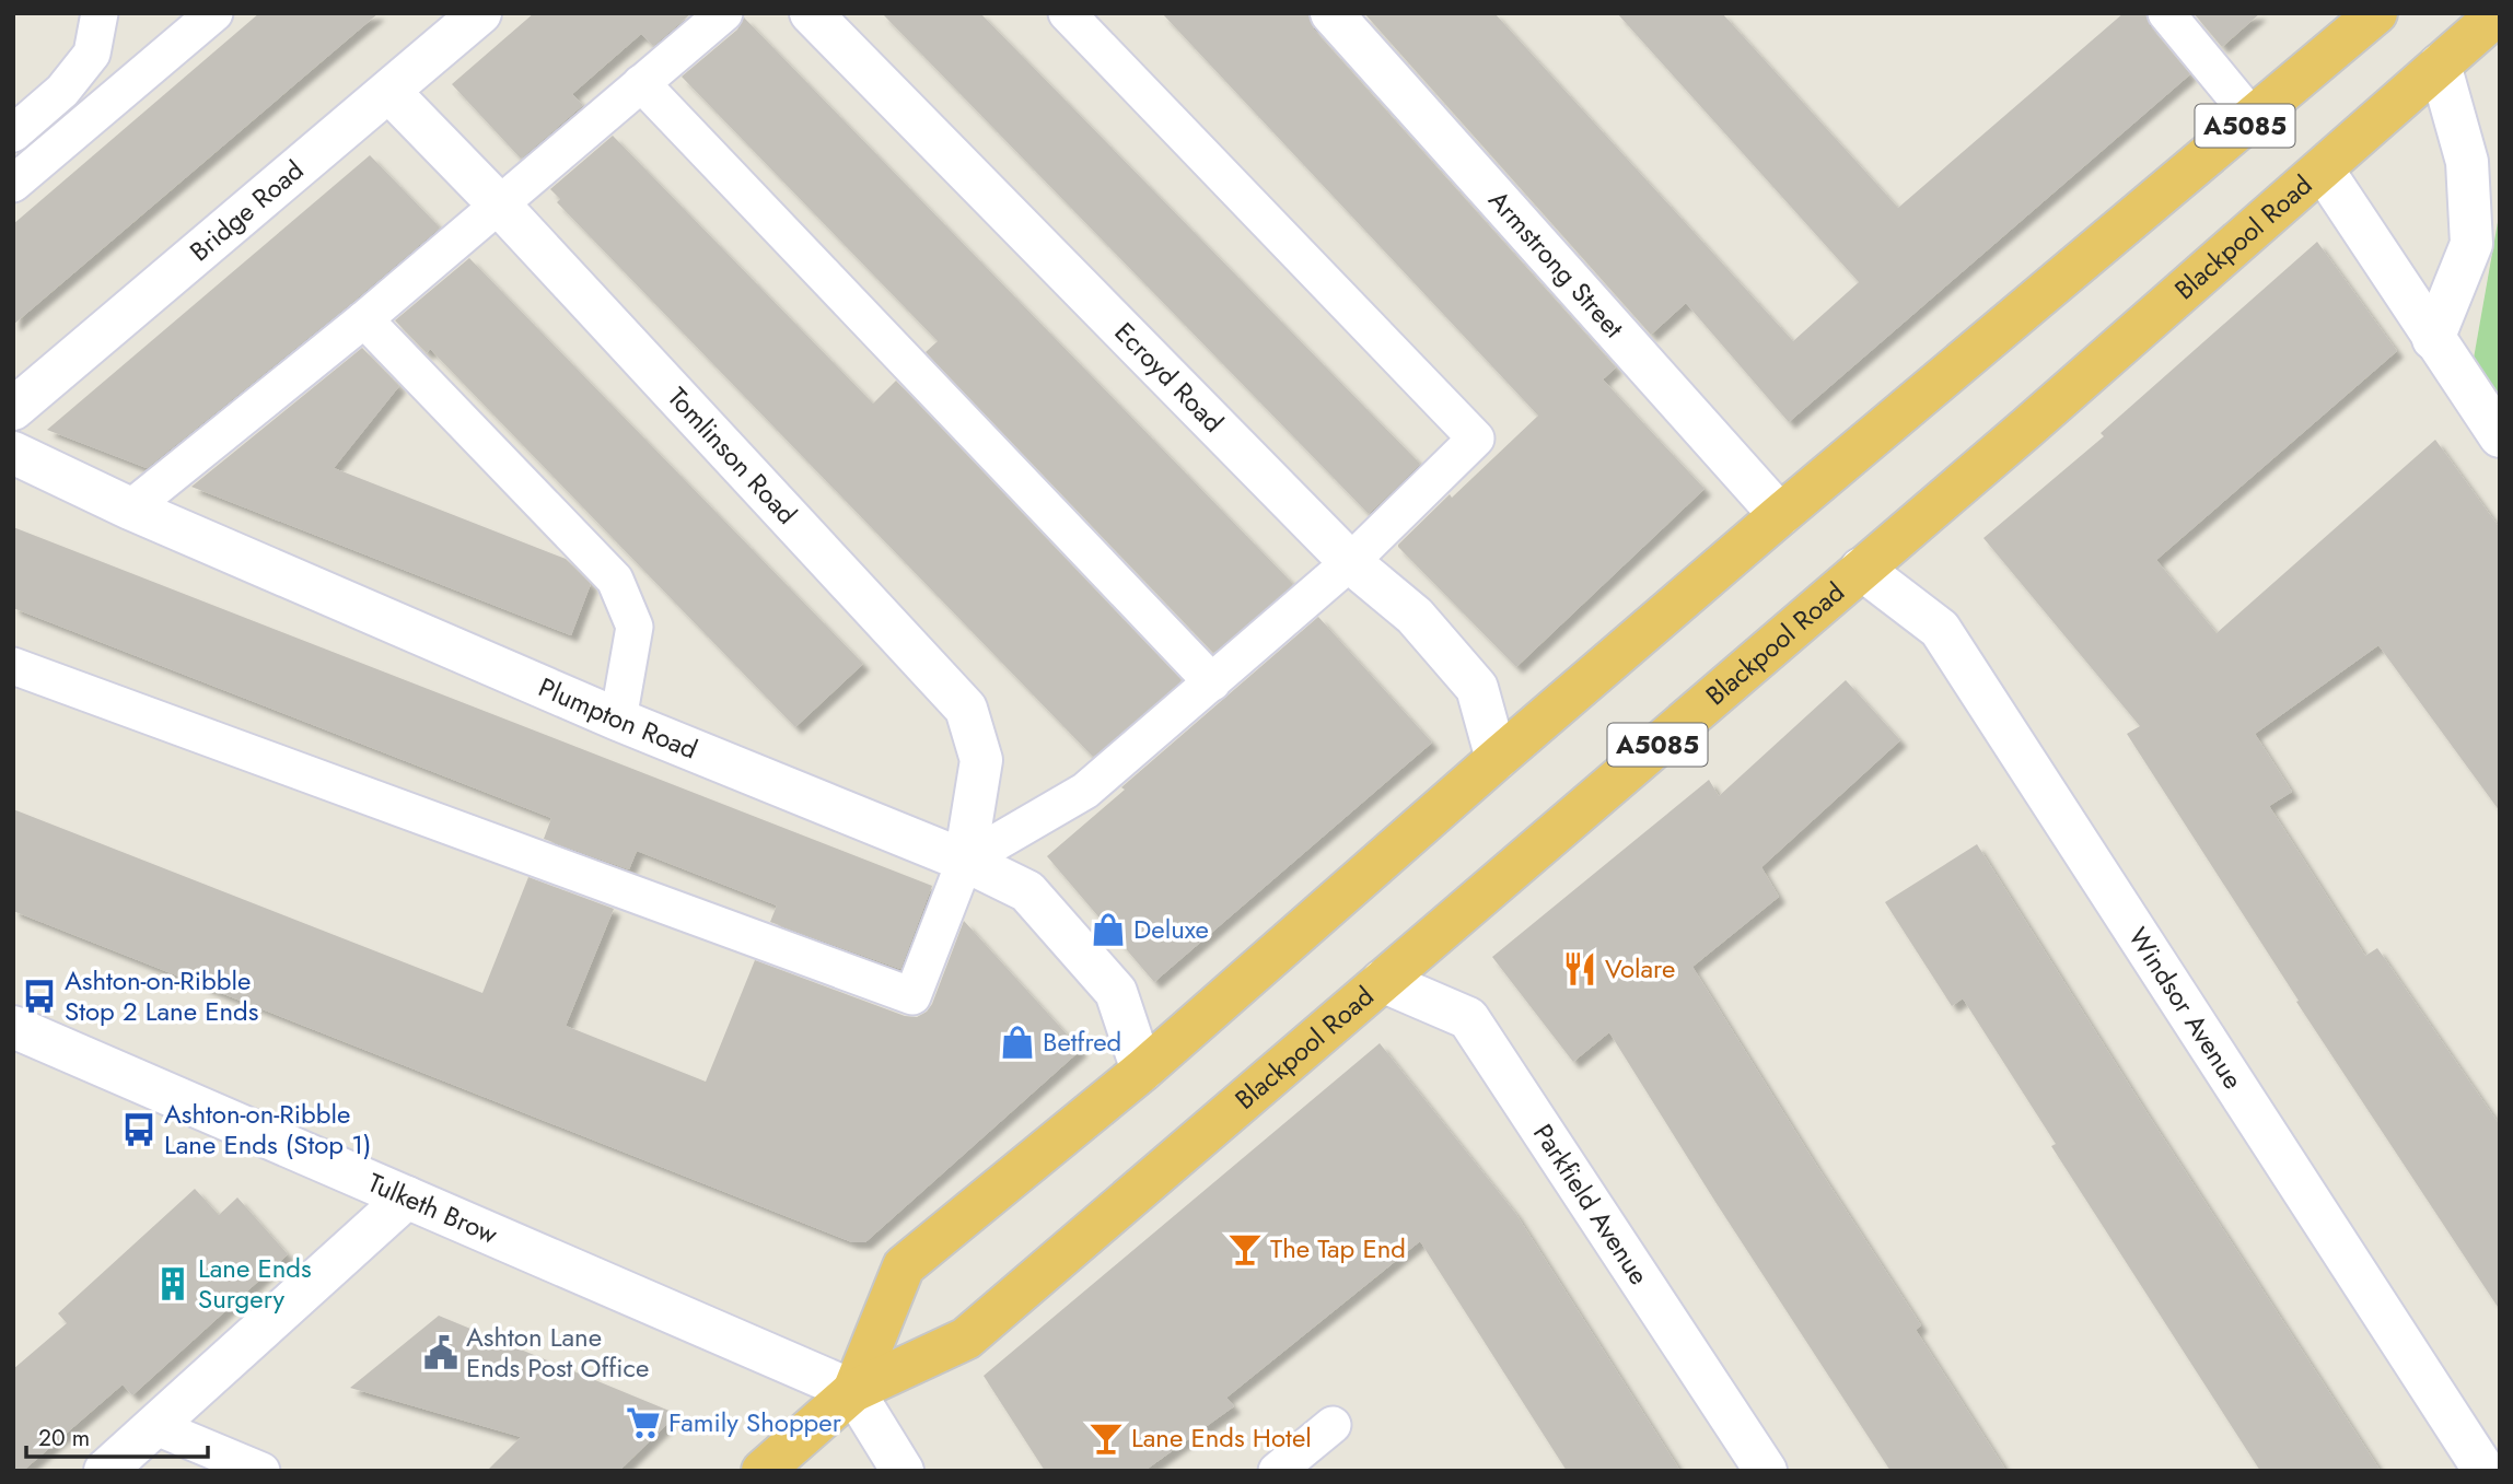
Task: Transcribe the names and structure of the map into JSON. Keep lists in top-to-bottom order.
{
  "streets": {
    "highway": ["A5085", "Blackpool Road"],
    "street": [
      "Bridge Road",
      "Armstrong Street",
      "Ecroyd Road",
      "Tomlinson Road",
      "Plumpton Road",
      "Windsor Avenue",
      "Parkfield Avenue",
      "Tulketh Brow"
    ]
  },
  "crossings": [
    ["Bridge Road", "Tomlinson Road"],
    ["Blackpool Road", "Armstrong Street"],
    ["Blackpool Road", "Ecroyd Road"],
    ["Blackpool Road", "Plumpton Road"],
    ["Blackpool Road", "Windsor Avenue"],
    ["Blackpool Road", "Parkfield Avenue"],
    ["Blackpool Road", "Tulketh Brow"],
    ["Tomlinson Road", "Plumpton Road"]
  ],
  "places": {
    "shop": ["Deluxe", "Betfred"],
    "restaurant": ["Volare"],
    "bus stop": ["Ashton-on-Ribble Stop 2 Lane Ends", "Ashton-on-Ribble Lane Ends (Stop 1)"],
    "bar": ["The Tap End", "Lane Ends Hotel"],
    "building": ["Lane Ends Surgery"],
    "public building": ["Ashton Lane Ends Post Office"],
    "supermarket": ["Family Shopper"]
  },
  "scale_bar": "20 m"
}
